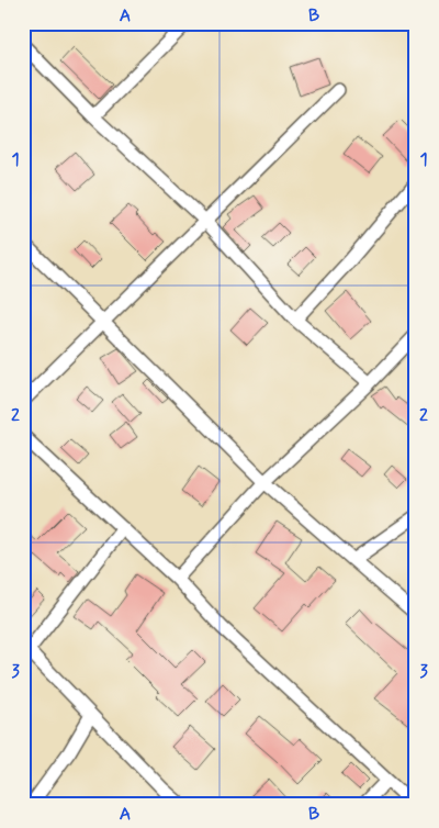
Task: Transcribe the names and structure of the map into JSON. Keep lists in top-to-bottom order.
{
  "grid": {
    "columns": ["A", "B"],
    "rows": ["1", "2", "3"]
  }
}
